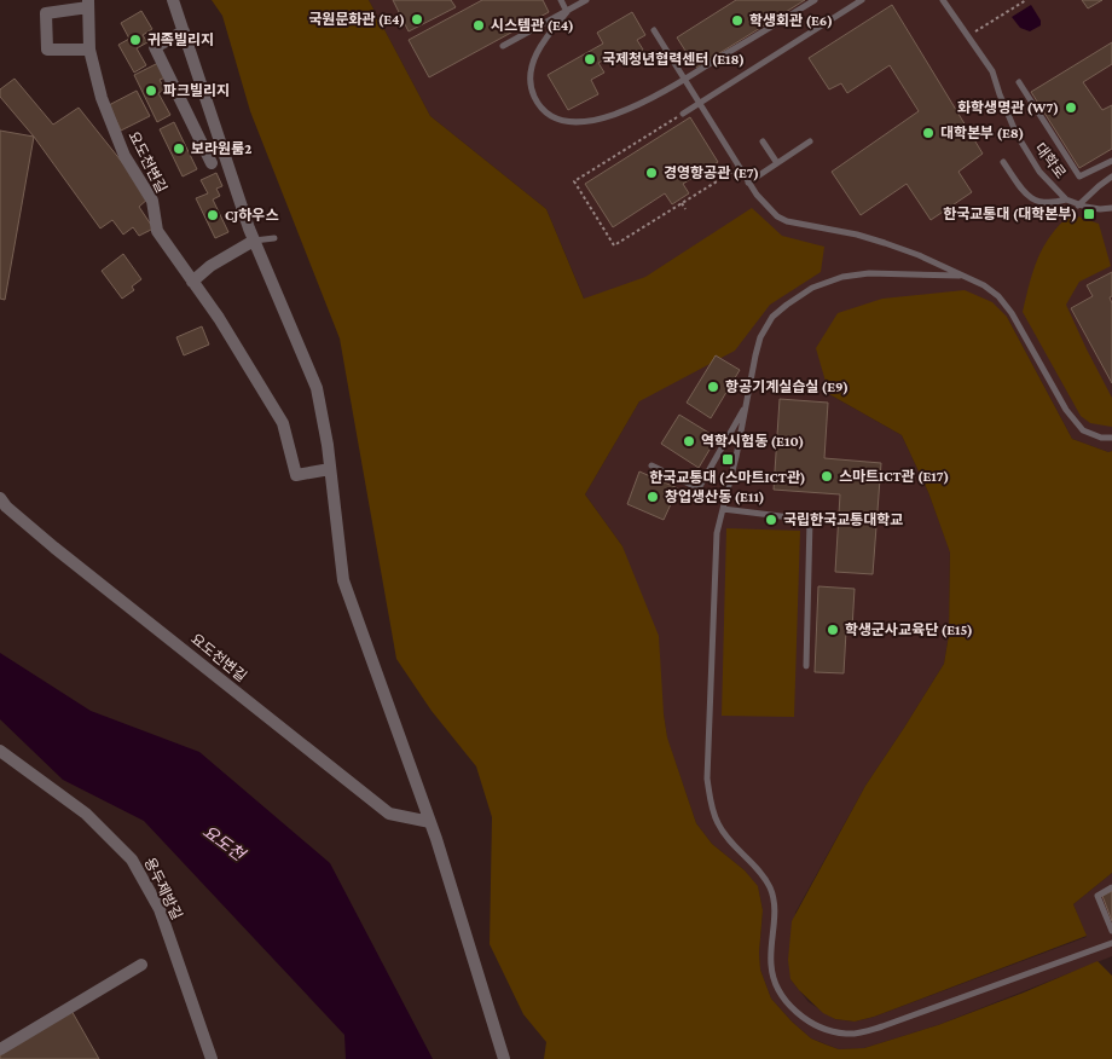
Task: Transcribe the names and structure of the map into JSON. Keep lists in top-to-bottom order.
{
  "streets": {
    "street": ["요도천변길", "용두제방길"],
    "lane": ["대학로"]
  },
  "water": ["요도천"],
  "places": {
    "other": [
      "국원문화관 (E4)",
      "학생회관 (E6)",
      "시스템관 (E4)",
      "귀족빌리지",
      "국제청년협력센터 (E18)",
      "파크빌리지",
      "화학생명관 (W7)",
      "대학본부 (E8)",
      "보라원룸2",
      "경영항공관 (E7)",
      "CJ하우스",
      "항공기계실습실 (E9)",
      "역학시험동 (E10)",
      "스마트ICT관 (E17)",
      "창업생산동 (E11)",
      "국립한국교통대학교",
      "학생군사교육단 (E15)"
    ],
    "transit": ["한국교통대 (대학본부)", "한국교통대 (스마트ICT관)"]
  }
}
